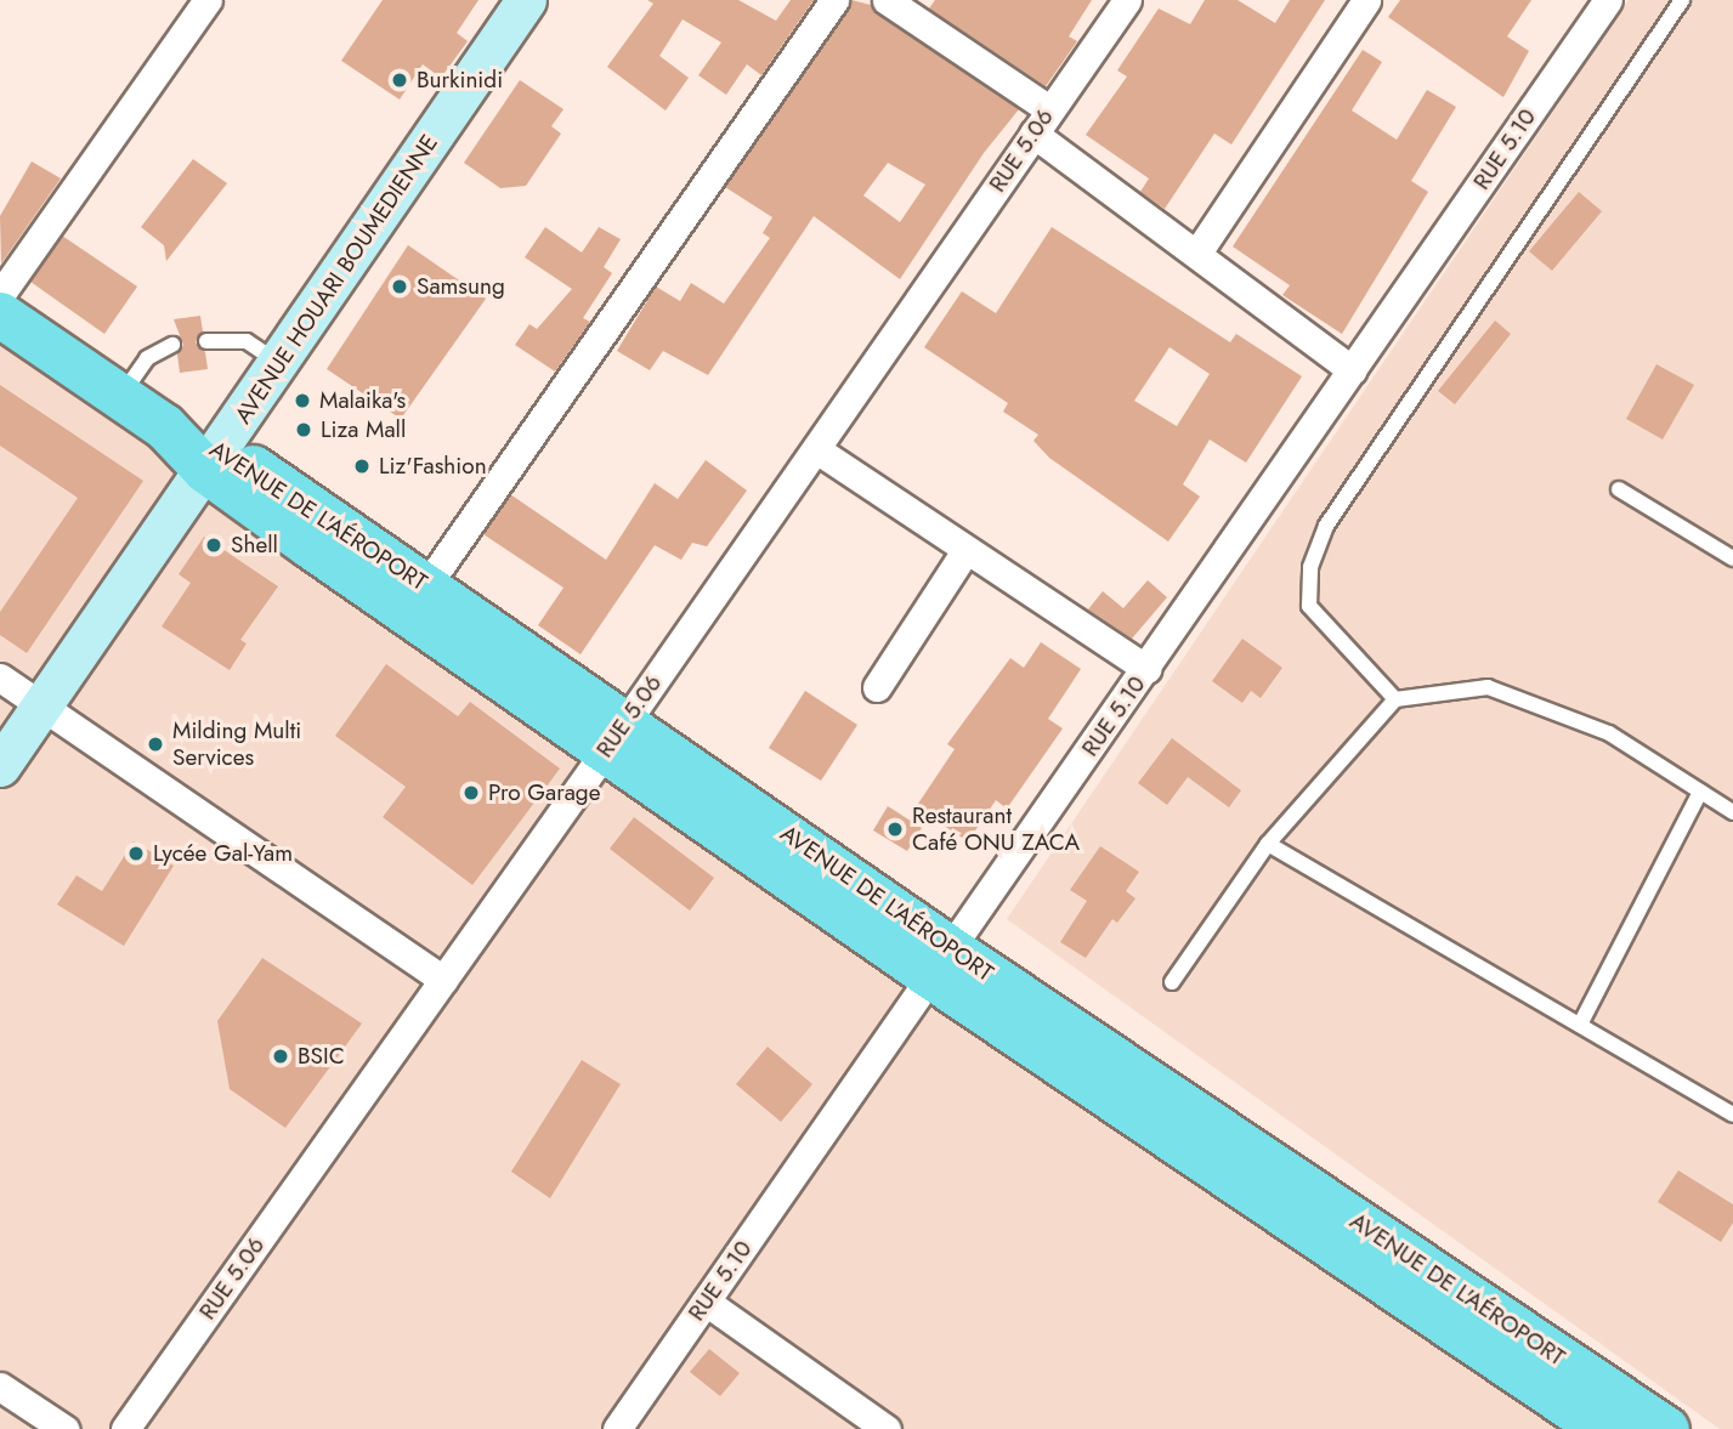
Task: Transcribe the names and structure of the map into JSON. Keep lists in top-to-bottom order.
{
  "streets": {
    "main road": ["AVENUE HOUARI BOUMEDIENNE", "AVENUE DE L'AÉROPORT"],
    "street": ["RUE 5.10", "RUE 5.06"]
  },
  "crossings": [
    ["RUE 5.10", "AVENUE DE L'AÉROPORT"],
    ["RUE 5.06", "AVENUE DE L'AÉROPORT"],
    ["AVENUE HOUARI BOUMEDIENNE", "AVENUE DE L'AÉROPORT"]
  ],
  "places": [
    "Burkinidi",
    "Samsung",
    "Malaika's",
    "Liza Mall",
    "Liz'Fashion",
    "Shell",
    "Milding Multi Services",
    "Pro Garage",
    "Restaurant Café ONU ZACA",
    "Lycée Gal-Yam",
    "BSIC"
  ]
}
